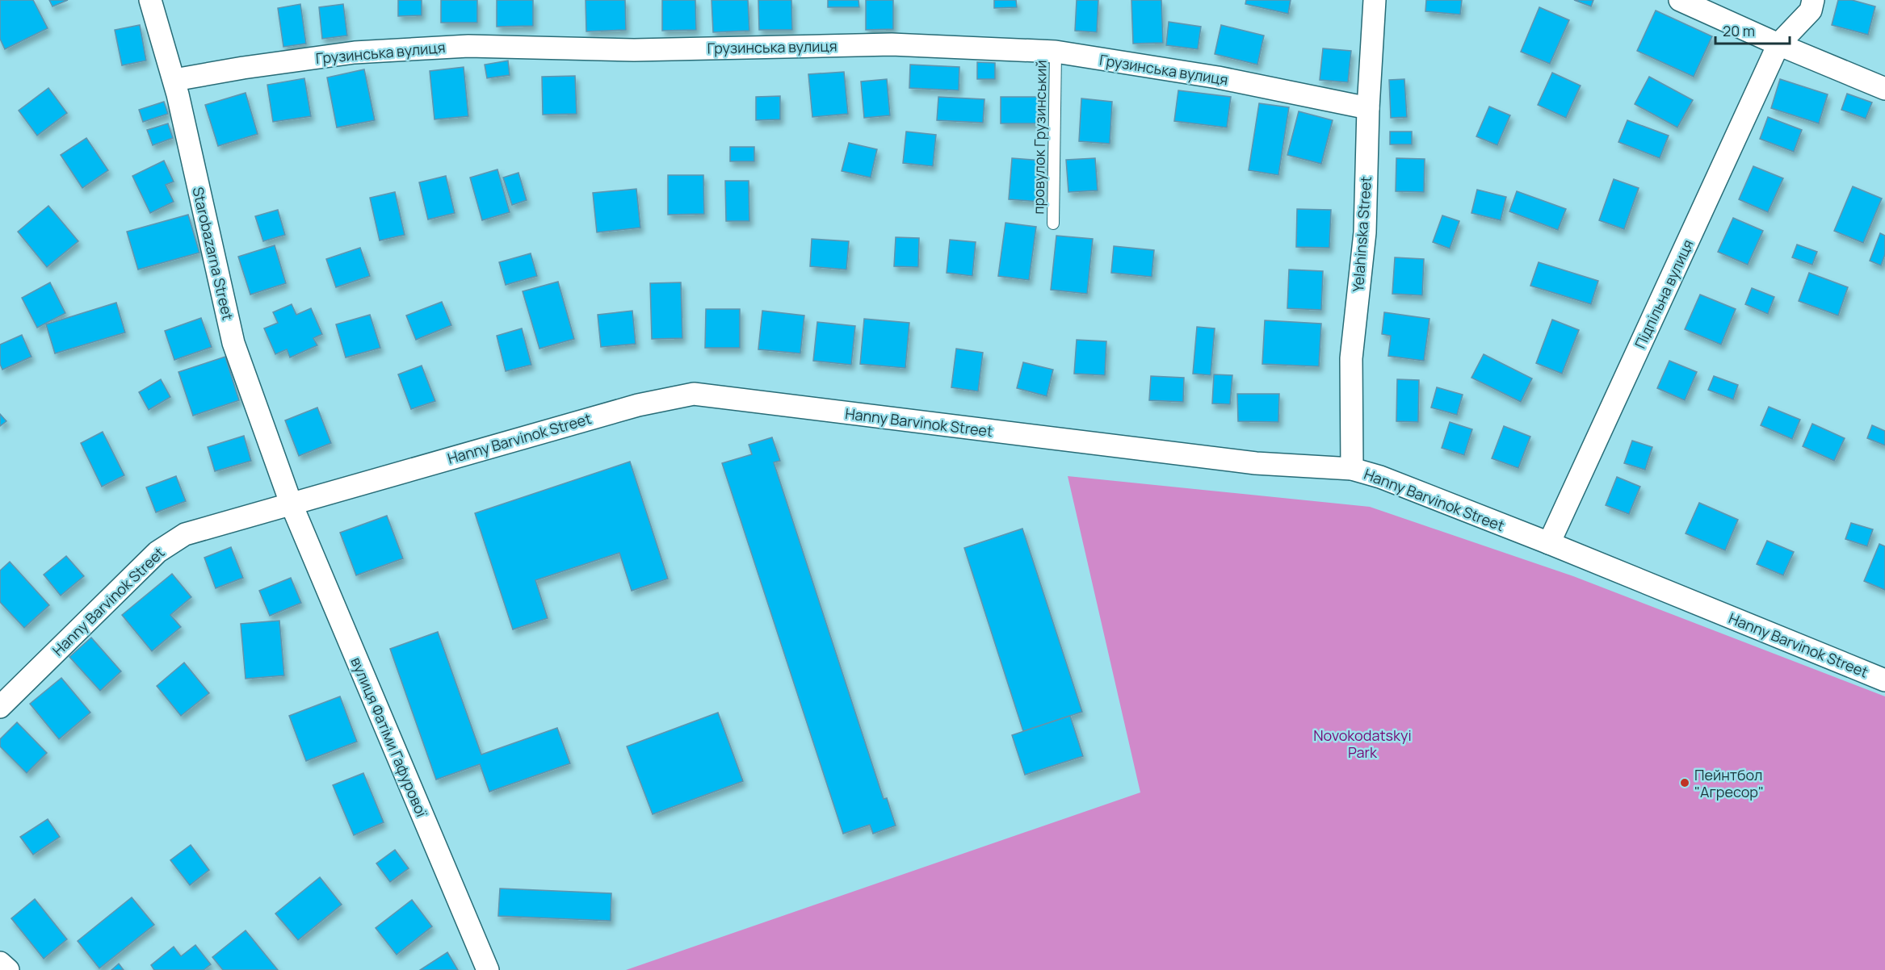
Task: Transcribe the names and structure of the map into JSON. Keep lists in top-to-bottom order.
{
  "streets": {
    "street": [
      "Грузинська вулиця",
      "Yelahinska Street",
      "Starobazarna Street",
      "Підпільна вулиця",
      "Hanny Barvinok Street",
      "вулиця Фатіми Гафурової"
    ],
    "lane": ["провулок Грузинський"]
  },
  "crossings": [
    ["Грузинська вулиця", "провулок Грузинський"],
    ["Грузинська вулиця", "Yelahinska Street"],
    ["Грузинська вулиця", "Starobazarna Street"],
    ["Yelahinska Street", "Hanny Barvinok Street"],
    ["Starobazarna Street", "Hanny Barvinok Street"],
    ["Starobazarna Street", "вулиця Фатіми Гафурової"],
    ["Підпільна вулиця", "Hanny Barvinok Street"],
    ["Hanny Barvinok Street", "вулиця Фатіми Гафурової"]
  ],
  "parks": ["Novokodatskyi Park"],
  "places": ["Пейнтбол \"Агресор\""],
  "scale_bar": "20 m"
}
